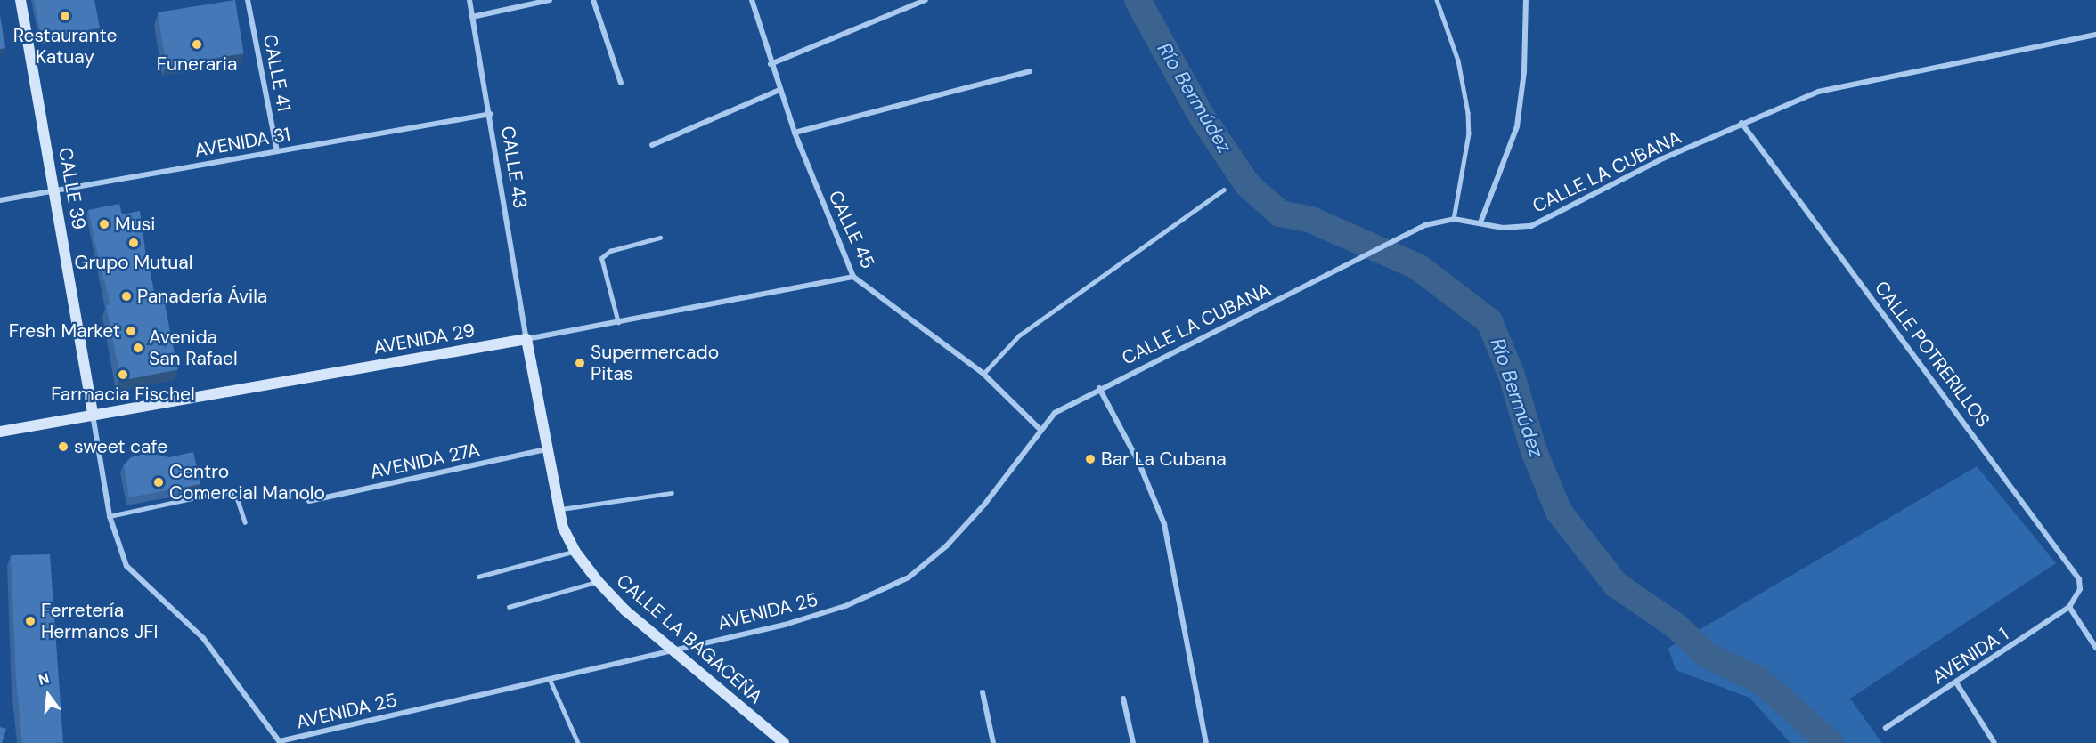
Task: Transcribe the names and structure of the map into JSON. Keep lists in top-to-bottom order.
{
  "streets": {
    "street": [
      "CALLE 41",
      "AVENIDA 31",
      "CALLE 43",
      "CALLE LA CUBANA",
      "CALLE 39",
      "CALLE 45",
      "AVENIDA 29",
      "CALLE POTRERILLOS",
      "AVENIDA 27A",
      "AVENIDA 25",
      "CALLE LA BAGACEÑA",
      "AVENIDA 1"
    ]
  },
  "crossings": [
    ["CALLE 41", "AVENIDA 31"],
    ["AVENIDA 31", "CALLE 43"],
    ["AVENIDA 31", "CALLE 39"],
    ["CALLE 43", "AVENIDA 29"],
    ["CALLE 43", "CALLE LA BAGACEÑA"],
    ["CALLE LA CUBANA", "CALLE 45"],
    ["CALLE LA CUBANA", "CALLE POTRERILLOS"],
    ["CALLE LA CUBANA", "AVENIDA 25"],
    ["CALLE 39", "AVENIDA 29"],
    ["CALLE 45", "AVENIDA 29"],
    ["CALLE 45", "AVENIDA 25"],
    ["AVENIDA 29", "CALLE LA BAGACEÑA"],
    ["CALLE POTRERILLOS", "AVENIDA 1"],
    ["AVENIDA 27A", "CALLE LA BAGACEÑA"],
    ["AVENIDA 25", "CALLE LA BAGACEÑA"]
  ],
  "water": ["Río Bermúdez"],
  "places": [
    "Restaurante Katuay",
    "Funeraria",
    "Musi",
    "Grupo Mutual",
    "Panadería Ávila",
    "Fresh Market",
    "Avenida San Rafael",
    "Supermercado Pitas",
    "Farmacia Fischel",
    "sweet cafe",
    "Bar La Cubana",
    "Centro Comercial Manolo",
    "Ferretería Hermanos JFI"
  ],
  "north": "top"
}
